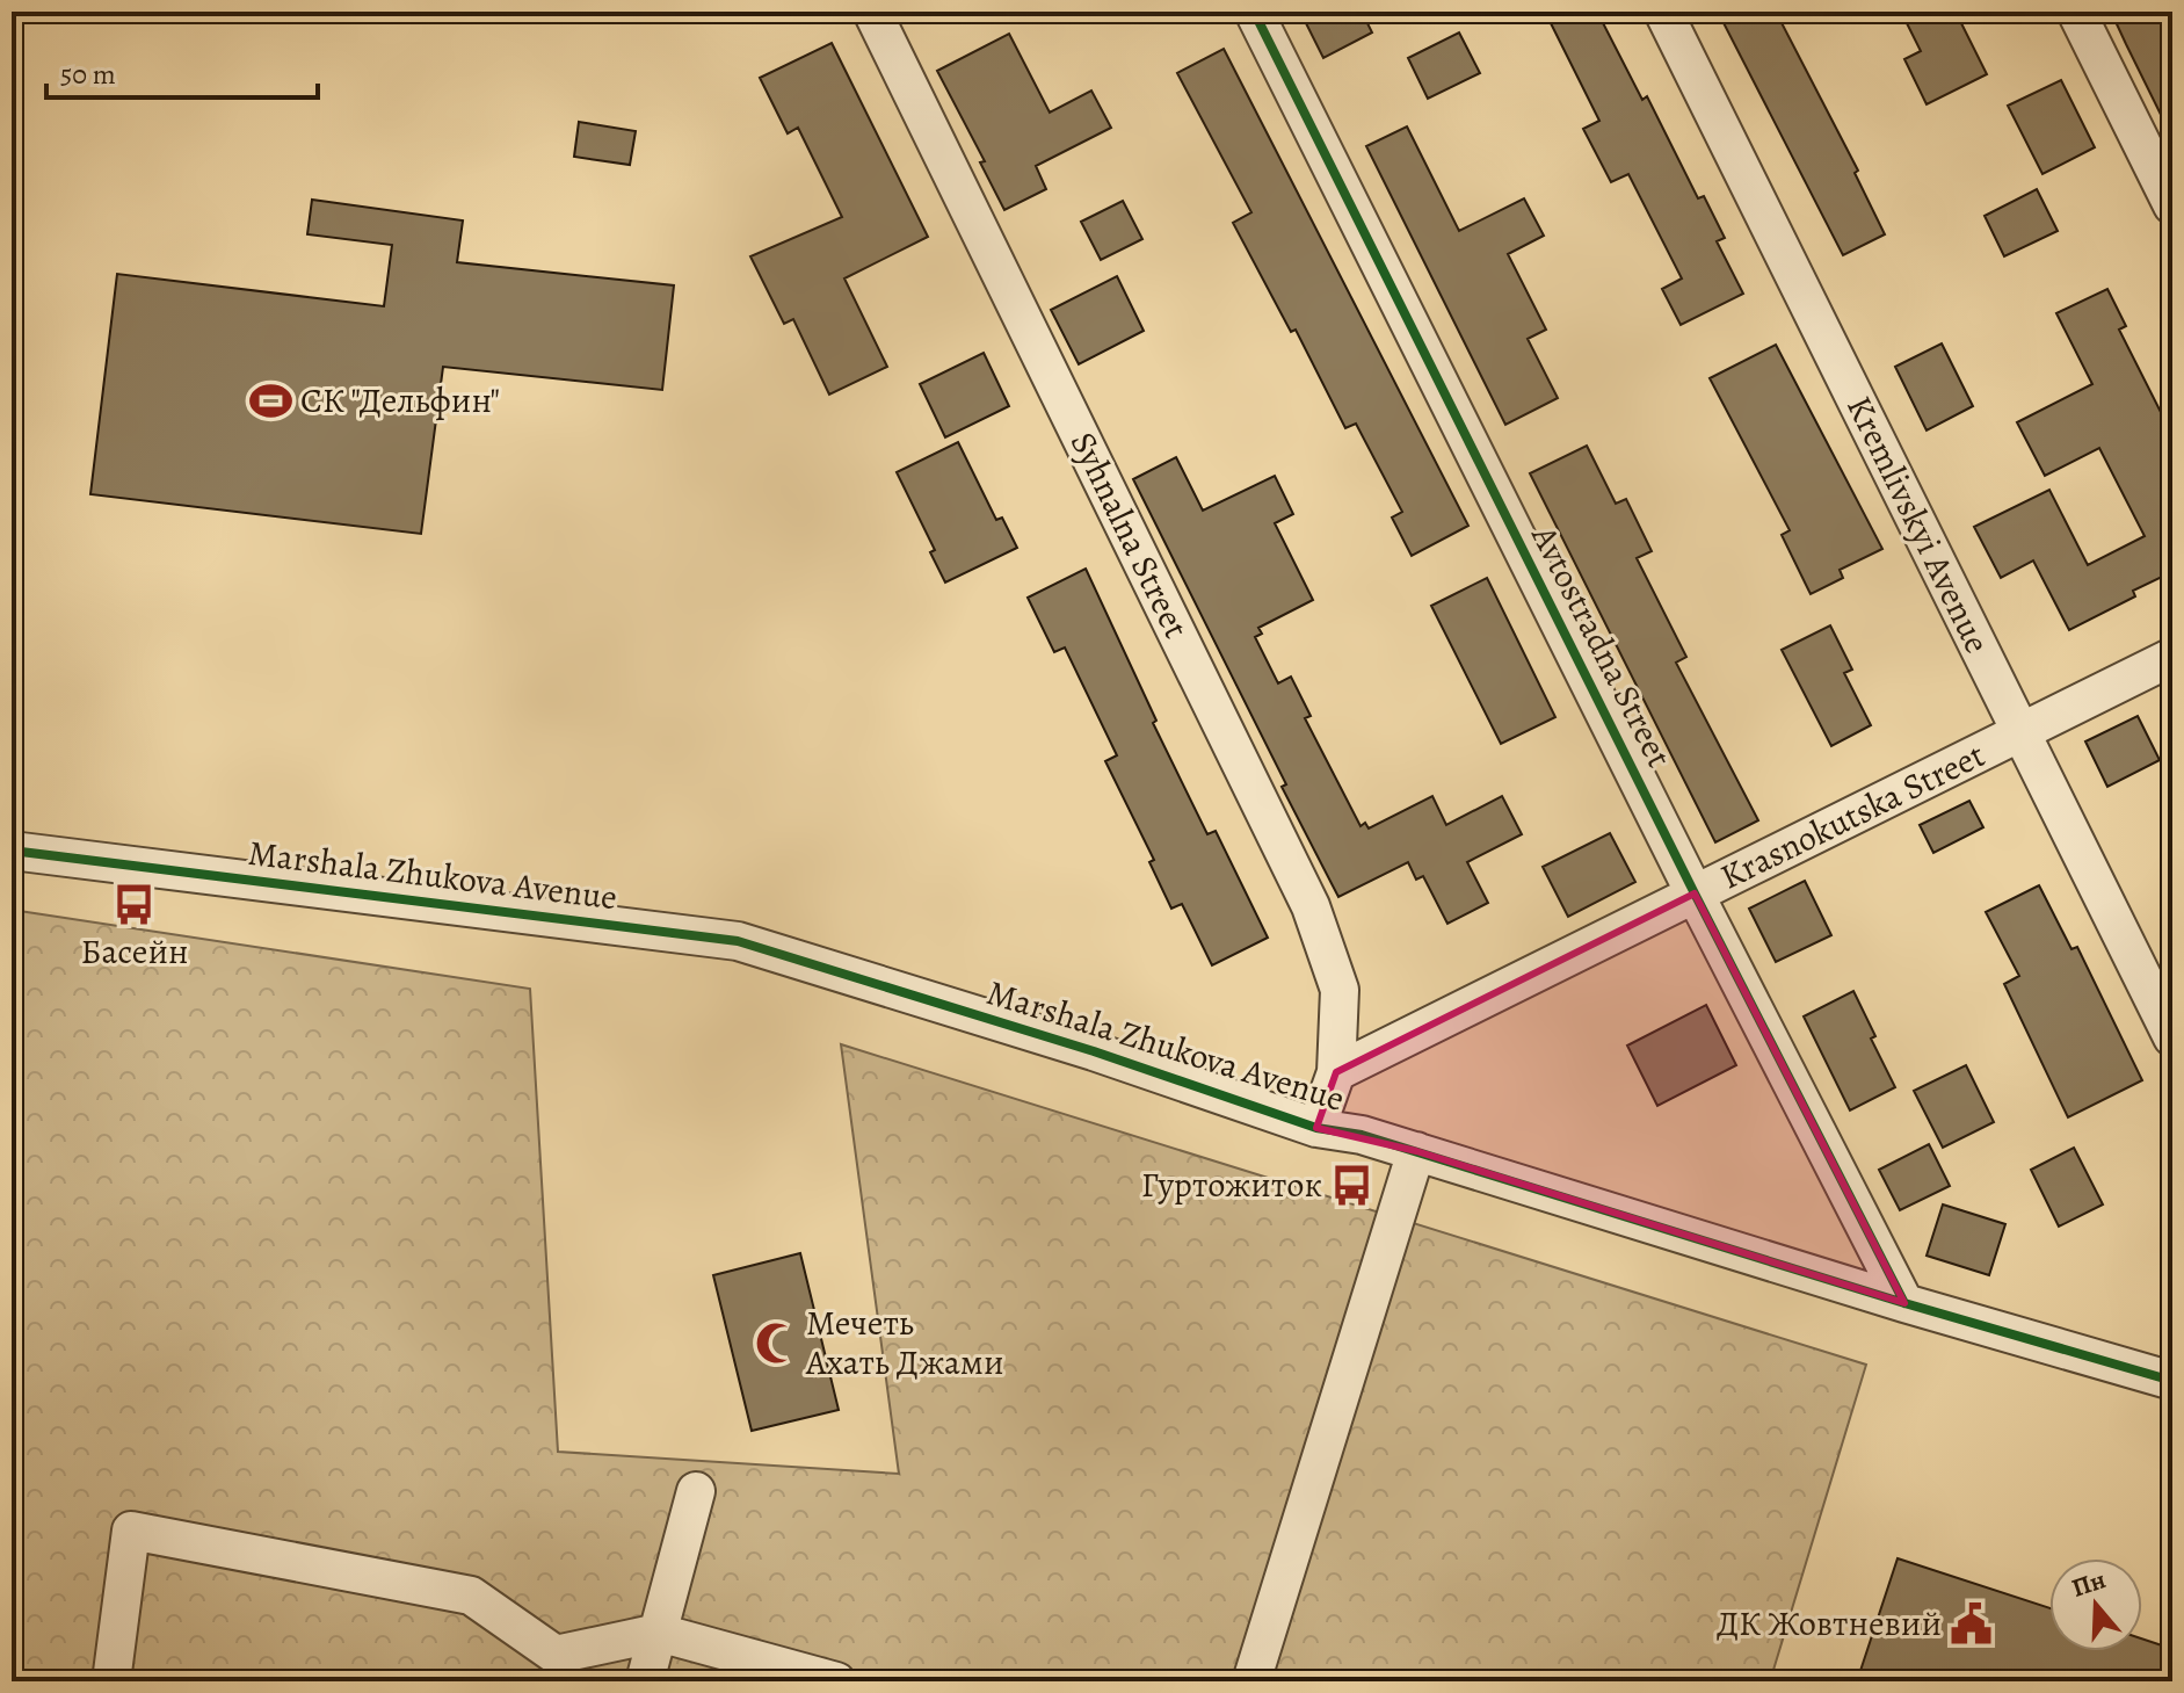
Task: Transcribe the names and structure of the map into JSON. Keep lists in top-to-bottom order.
{
  "streets": {
    "street": [
      "Kremlivskyi Avenue",
      "Syhnalna Street",
      "Avtostradna Street",
      "Krasnokutska Street",
      "Marshala Zhukova Avenue"
    ]
  },
  "crossings": [
    ["Kremlivskyi Avenue", "Krasnokutska Street"],
    ["Syhnalna Street", "Krasnokutska Street"],
    ["Avtostradna Street", "Krasnokutska Street"],
    ["Avtostradna Street", "Marshala Zhukova Avenue"]
  ],
  "places": {
    "sports": ["СК \"Дельфин\""],
    "bus stop": ["Басейн", "Гуртожиток"],
    "mosque": ["Мечеть Ахать Джами"],
    "public building": ["ДК Жовтневий"]
  },
  "scale_bar": "50 m",
  "north": "top"
}
